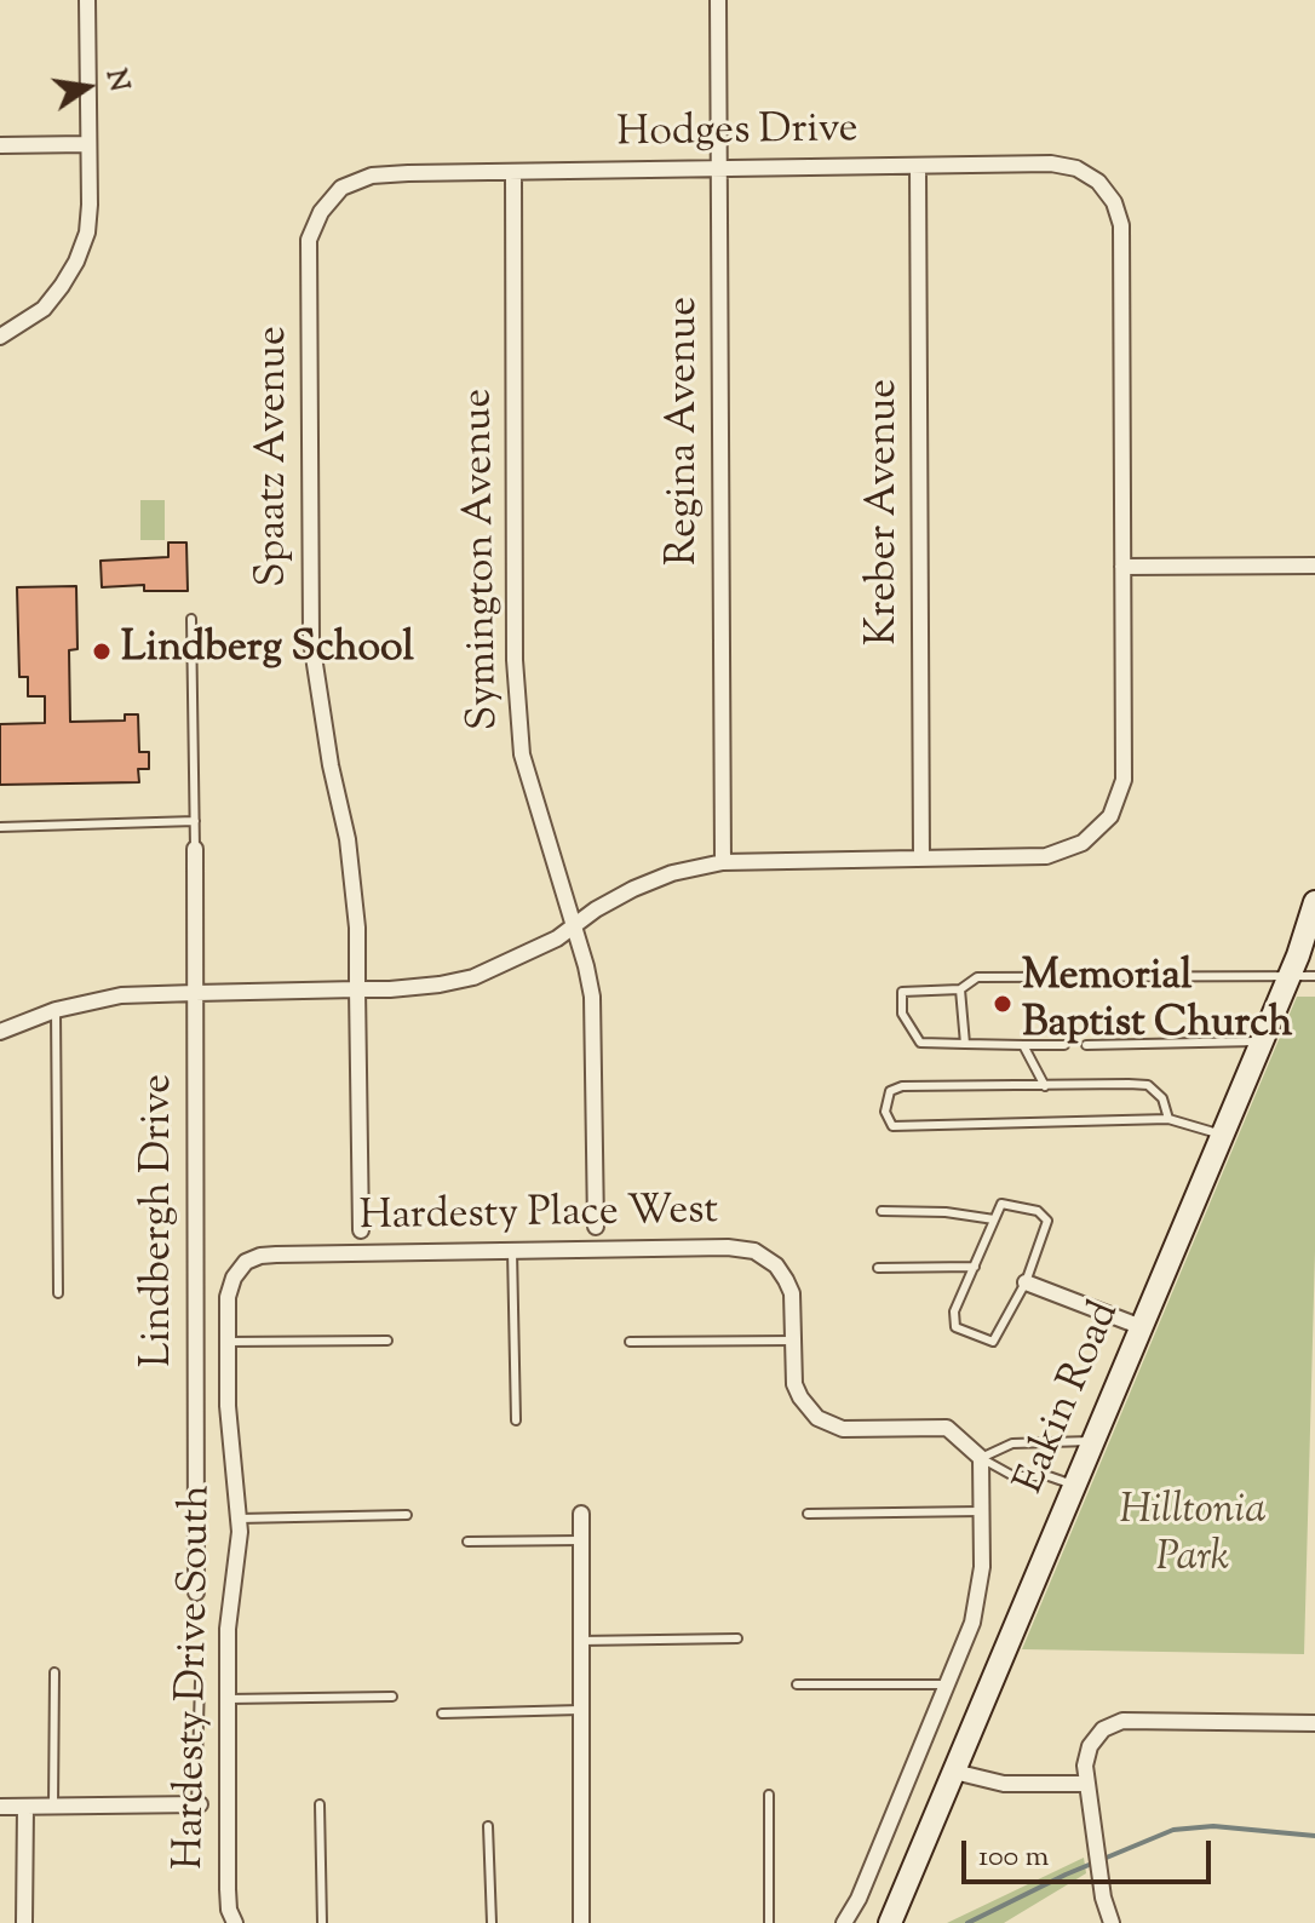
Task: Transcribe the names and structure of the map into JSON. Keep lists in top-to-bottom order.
{
  "streets": {
    "street": [
      "Hodges Drive",
      "Regina Avenue",
      "Spaatz Avenue",
      "Kreber Avenue",
      "Symington Avenue",
      "Hardesty Place West",
      "Lindbergh Drive",
      "Eakin Road",
      "Hardesty Drive South"
    ]
  },
  "crossings": [
    ["Hodges Drive", "Regina Avenue"],
    ["Hodges Drive", "Spaatz Avenue"],
    ["Hodges Drive", "Kreber Avenue"],
    ["Hodges Drive", "Symington Avenue"],
    ["Hardesty Place West", "Eakin Road"],
    ["Hardesty Place West", "Hardesty Drive South"]
  ],
  "parks": ["Hilltonia Park"],
  "places": ["Lindberg School", "Memorial Baptist Church"],
  "scale_bar": "100 m",
  "north": "right"
}
